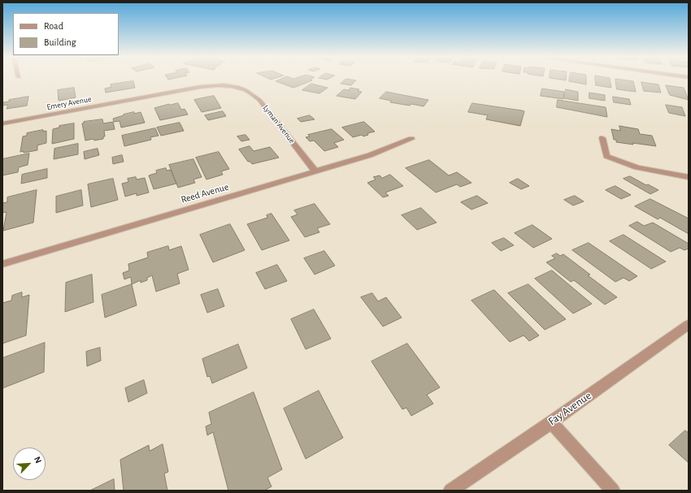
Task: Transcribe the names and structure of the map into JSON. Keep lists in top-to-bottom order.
{
  "streets": {
    "street": [
      "Emery Avenue",
      "Lyman Avenue",
      "Reed Avenue",
      "Fay Avenue"
    ]
  },
  "crossings": [
    ["Emery Avenue", "Lyman Avenue"],
    ["Lyman Avenue", "Reed Avenue"]
  ],
  "legend": ["Road", "Building"],
  "north": "top right"
}
